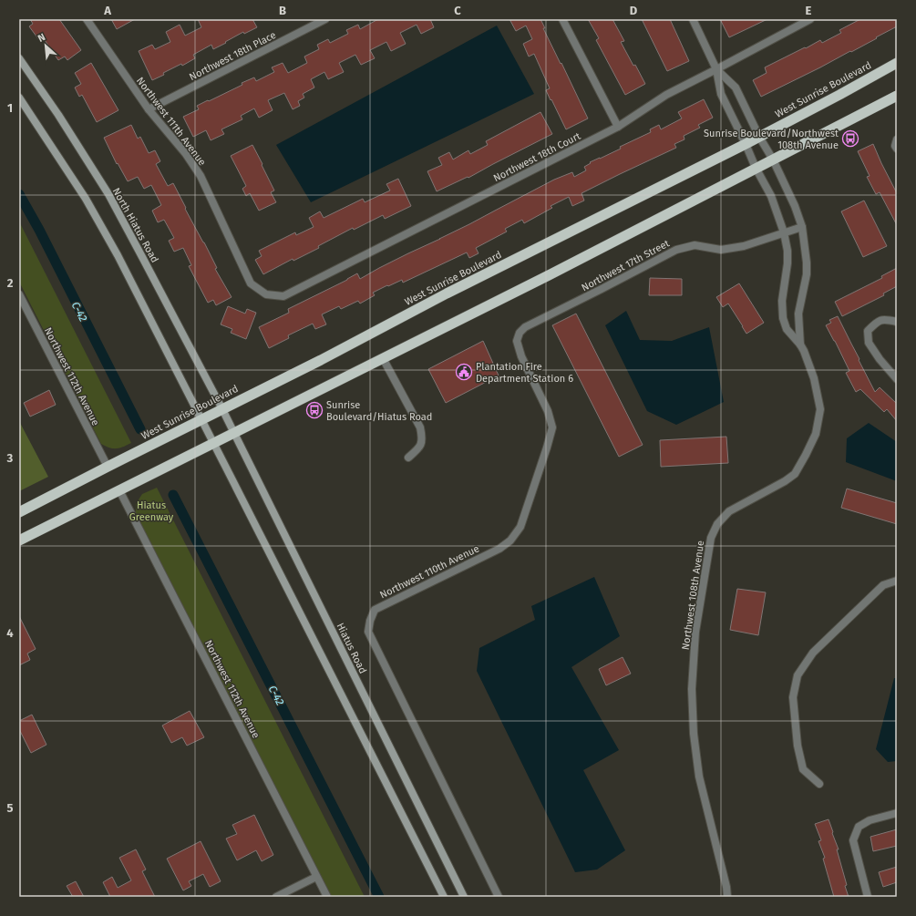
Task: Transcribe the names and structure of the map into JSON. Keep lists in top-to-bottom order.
{
  "streets": {
    "highway": ["West Sunrise Boulevard"],
    "main road": ["North Hiatus Road", "Hiatus Road"],
    "street": [
      "Northwest 18th Place",
      "Northwest 111th Avenue",
      "Northwest 18th Court",
      "Northwest 17th Street",
      "Northwest 112th Avenue",
      "Northwest 110th Avenue",
      "Northwest 108th Avenue"
    ]
  },
  "crossings": [
    ["Northwest 18th Place", "Northwest 111th Avenue"],
    ["West Sunrise Boulevard", "North Hiatus Road"],
    ["West Sunrise Boulevard", "Northwest 112th Avenue"],
    ["West Sunrise Boulevard", "Northwest 108th Avenue"],
    ["West Sunrise Boulevard", "Hiatus Road"],
    ["Northwest 111th Avenue", "Northwest 18th Court"],
    ["Northwest 18th Court", "Northwest 108th Avenue"],
    ["North Hiatus Road", "Hiatus Road"],
    ["Northwest 17th Street", "Northwest 110th Avenue"],
    ["Northwest 17th Street", "Northwest 108th Avenue"]
  ],
  "water": ["C-42"],
  "parks": ["Hiatus Greenway"],
  "places": {
    "bus stop": ["Sunrise Boulevard/Northwest 108th Avenue", "Sunrise Boulevard/Hiatus Road"],
    "public building": ["Plantation Fire Department Station 6"]
  },
  "north": "top left",
  "grid": {
    "columns": [
      "A",
      "B",
      "C",
      "D",
      "E"
    ],
    "rows": [
      "1",
      "2",
      "3",
      "4",
      "5"
    ]
  }
}
